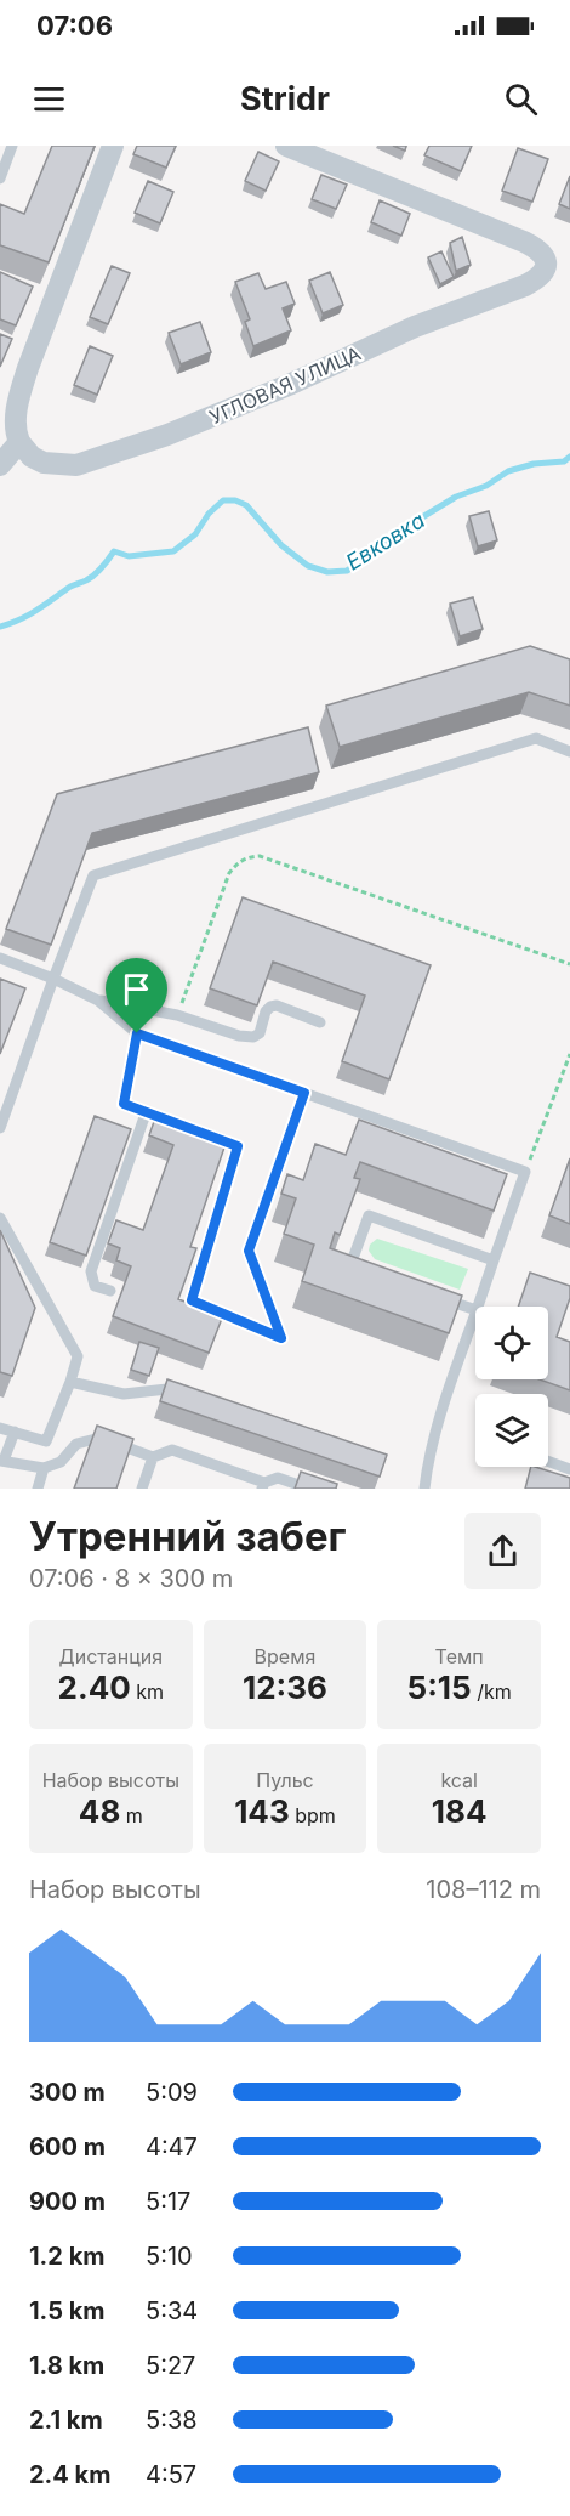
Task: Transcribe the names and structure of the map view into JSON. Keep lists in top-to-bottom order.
{
  "streets": {
    "street": ["УГЛОВАЯ УЛИЦА"]
  },
  "water": ["Евковка"],
  "page": {
    "status": "07:06",
    "header": "Stridr",
    "heading": ["Утренний забег", "07:06 · 8 × 300 m"],
    "stats": [
      ["Дистанция", "2.40 km"],
      ["Время", "12:36"],
      ["Темп", "5:15 /km"],
      ["Набор высоты", "48 m"],
      ["Пульс", "143 bpm"],
      ["kcal", "184"]
    ],
    "chart": ["Набор высоты", "108–112 m"],
    "list": [
      {
        "name": "300 m",
        "note": "5:09"
      },
      {
        "name": "600 m",
        "note": "4:47"
      },
      {
        "name": "900 m",
        "note": "5:17"
      },
      {
        "name": "1.2 km",
        "note": "5:10"
      },
      {
        "name": "1.5 km",
        "note": "5:34"
      },
      {
        "name": "1.8 km",
        "note": "5:27"
      },
      {
        "name": "2.1 km",
        "note": "5:38"
      },
      {
        "name": "2.4 km",
        "note": "4:57"
      }
    ]
  }
}
